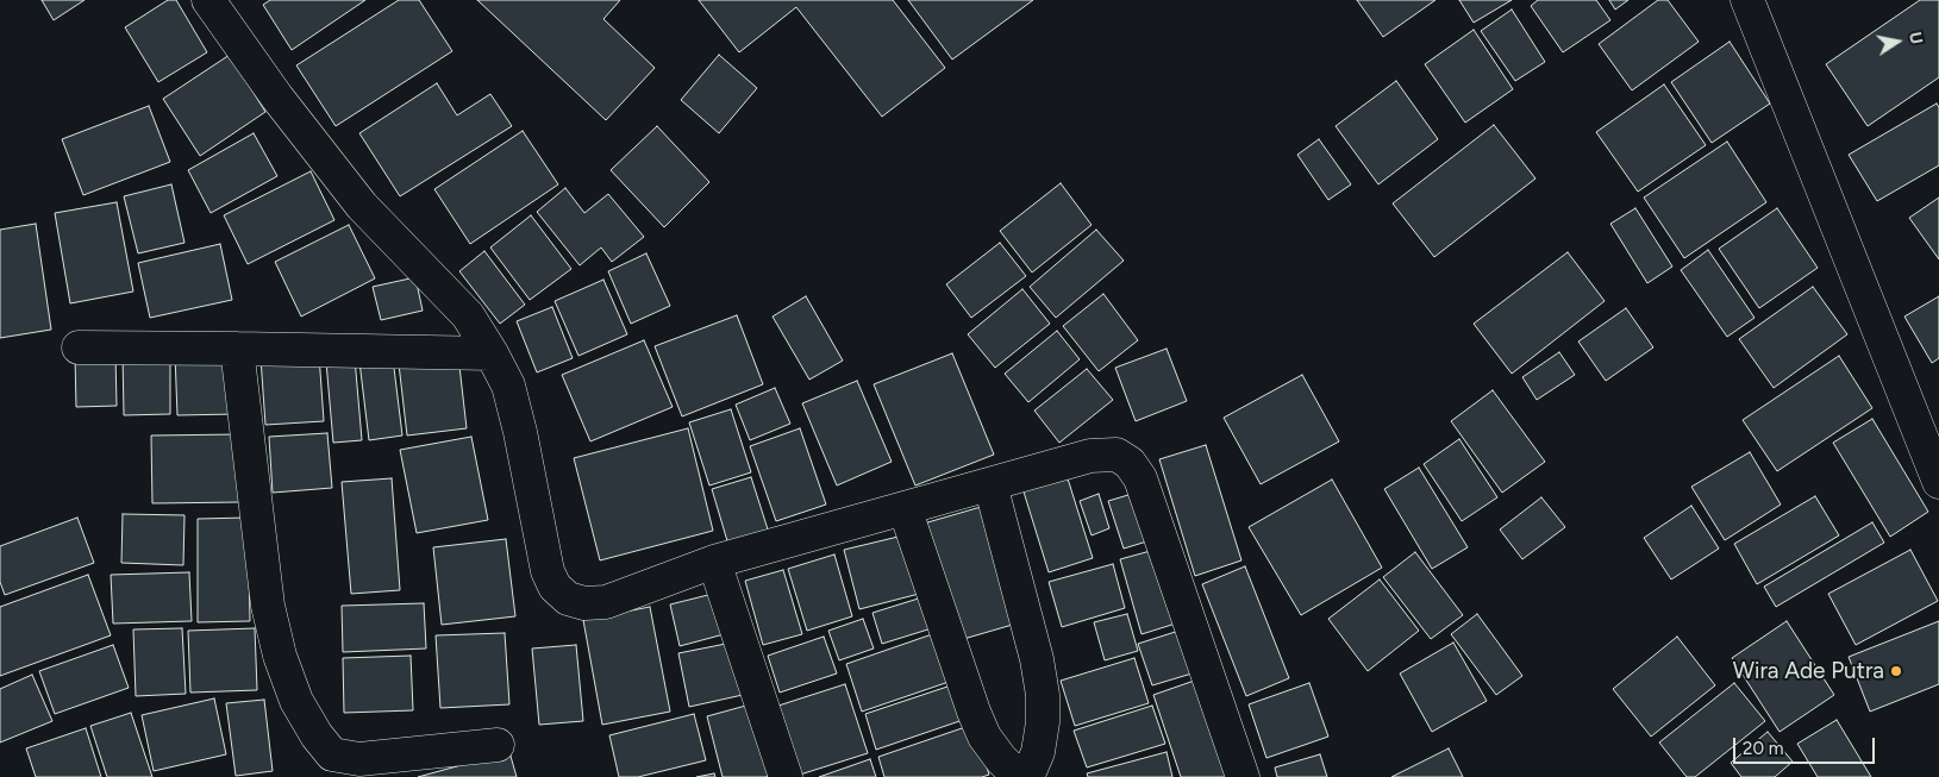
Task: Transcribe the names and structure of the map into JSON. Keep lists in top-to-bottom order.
{
  "places": ["Wira Ade Putra"],
  "scale_bar": "20 m",
  "north": "right"
}
